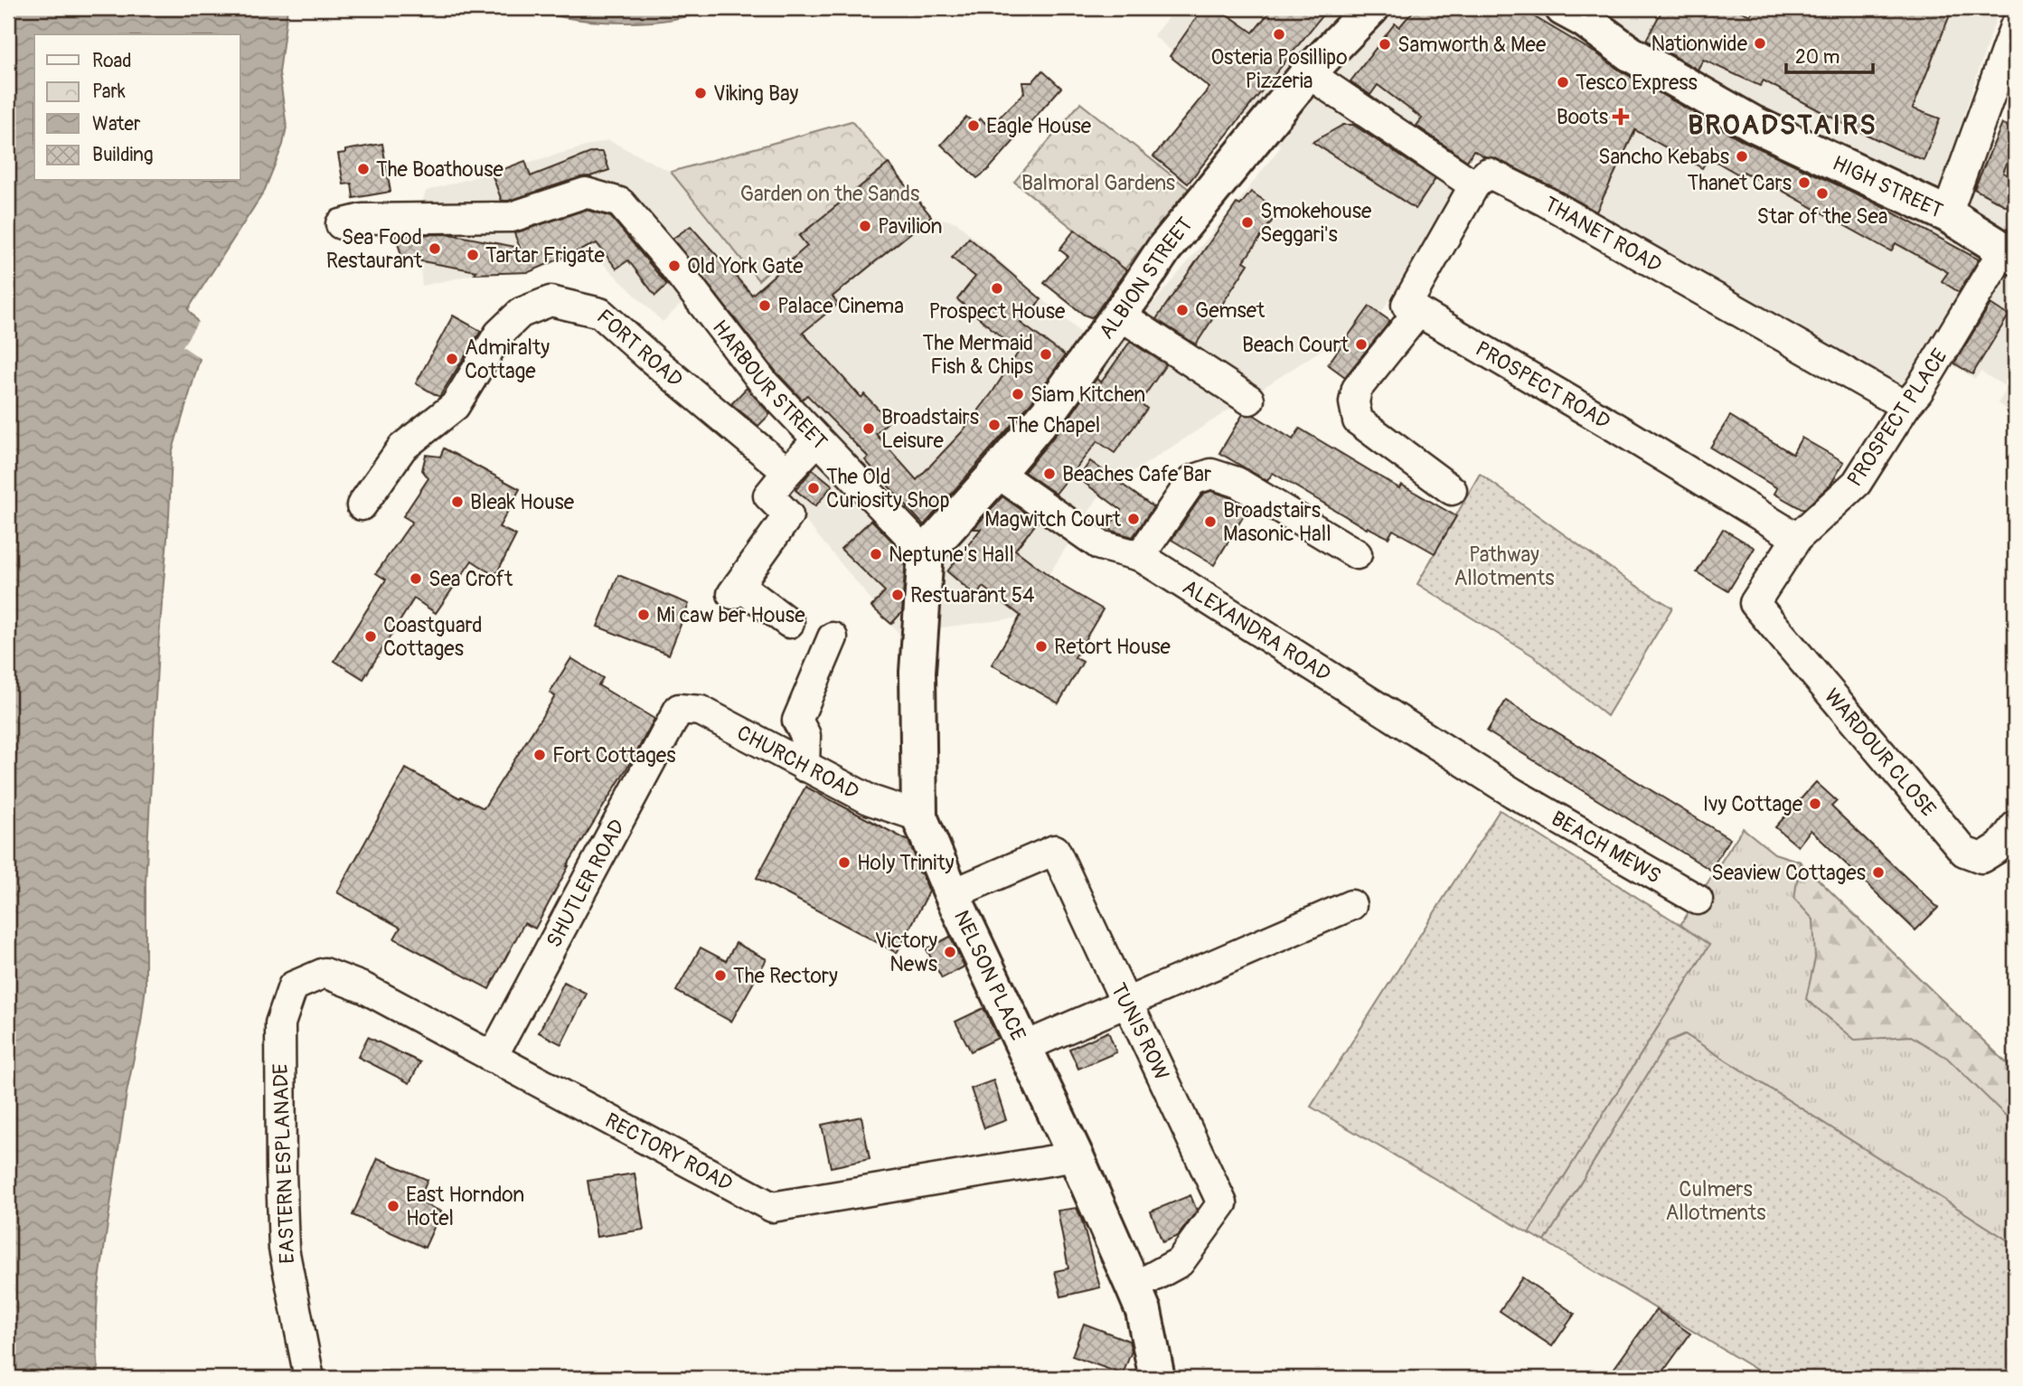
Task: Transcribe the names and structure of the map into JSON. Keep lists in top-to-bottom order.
{
  "streets": {
    "main road": ["HIGH STREET", "ALBION STREET", "NELSON PLACE"],
    "street": [
      "THANET ROAD",
      "FORT ROAD",
      "HARBOUR STREET",
      "PROSPECT ROAD",
      "PROSPECT PLACE",
      "ALEXANDRA ROAD",
      "WARDOUR CLOSE",
      "CHURCH ROAD",
      "BEACH MEWS",
      "SHUTLER ROAD",
      "TUNIS ROW",
      "RECTORY ROAD",
      "EASTERN ESPLANADE"
    ]
  },
  "crossings": [
    ["HIGH STREET", "PROSPECT PLACE"],
    ["THANET ROAD", "PROSPECT PLACE"],
    ["ALBION STREET", "HARBOUR STREET"],
    ["ALBION STREET", "ALEXANDRA ROAD"],
    ["ALBION STREET", "NELSON PLACE"],
    ["HARBOUR STREET", "NELSON PLACE"],
    ["PROSPECT ROAD", "PROSPECT PLACE"],
    ["PROSPECT PLACE", "WARDOUR CLOSE"],
    ["ALEXANDRA ROAD", "BEACH MEWS"],
    ["CHURCH ROAD", "SHUTLER ROAD"],
    ["CHURCH ROAD", "NELSON PLACE"],
    ["SHUTLER ROAD", "RECTORY ROAD"],
    ["NELSON PLACE", "TUNIS ROW"],
    ["NELSON PLACE", "RECTORY ROAD"],
    ["RECTORY ROAD", "EASTERN ESPLANADE"]
  ],
  "districts": ["BROADSTAIRS"],
  "parks": [
    "Balmoral Gardens",
    "Garden on the Sands",
    "Pathway Allotments",
    "Culmers Allotments"
  ],
  "places": {
    "other": [
      "Osteria Posillipo Pizzeria",
      "Nationwide",
      "Samworth & Mee",
      "Tesco Express",
      "Viking Bay",
      "Eagle House",
      "Sancho Kebabs",
      "The Boathouse",
      "Thanet Cars",
      "Star of the Sea",
      "Smokehouse Seggari's",
      "Pavilion",
      "Sea Food Restaurant",
      "Tartar Frigate",
      "Old York Gate",
      "Prospect House",
      "Palace Cinema",
      "Gemset",
      "Beach Court",
      "The Mermaid Fish & Chips",
      "Admiralty Cottage",
      "Siam Kitchen",
      "The Chapel",
      "Broadstairs Leisure",
      "Beaches Cafe Bar",
      "The Old Curiosity Shop",
      "Bleak House",
      "Magwitch Court",
      "Broadstairs Masonic Hall",
      "Neptune's Hall",
      "Sea Croft",
      "Restuarant 54",
      "Mi caw ber House",
      "Coastguard Cottages",
      "Retort House",
      "Fort Cottages",
      "Ivy Cottage",
      "Holy Trinity",
      "Seaview Cottages",
      "Victory News",
      "The Rectory",
      "East Horndon Hotel"
    ],
    "health": ["Boots"]
  },
  "legend": [
    "Road",
    "Park",
    "Water",
    "Building"
  ],
  "scale_bar": "20 m"
}
